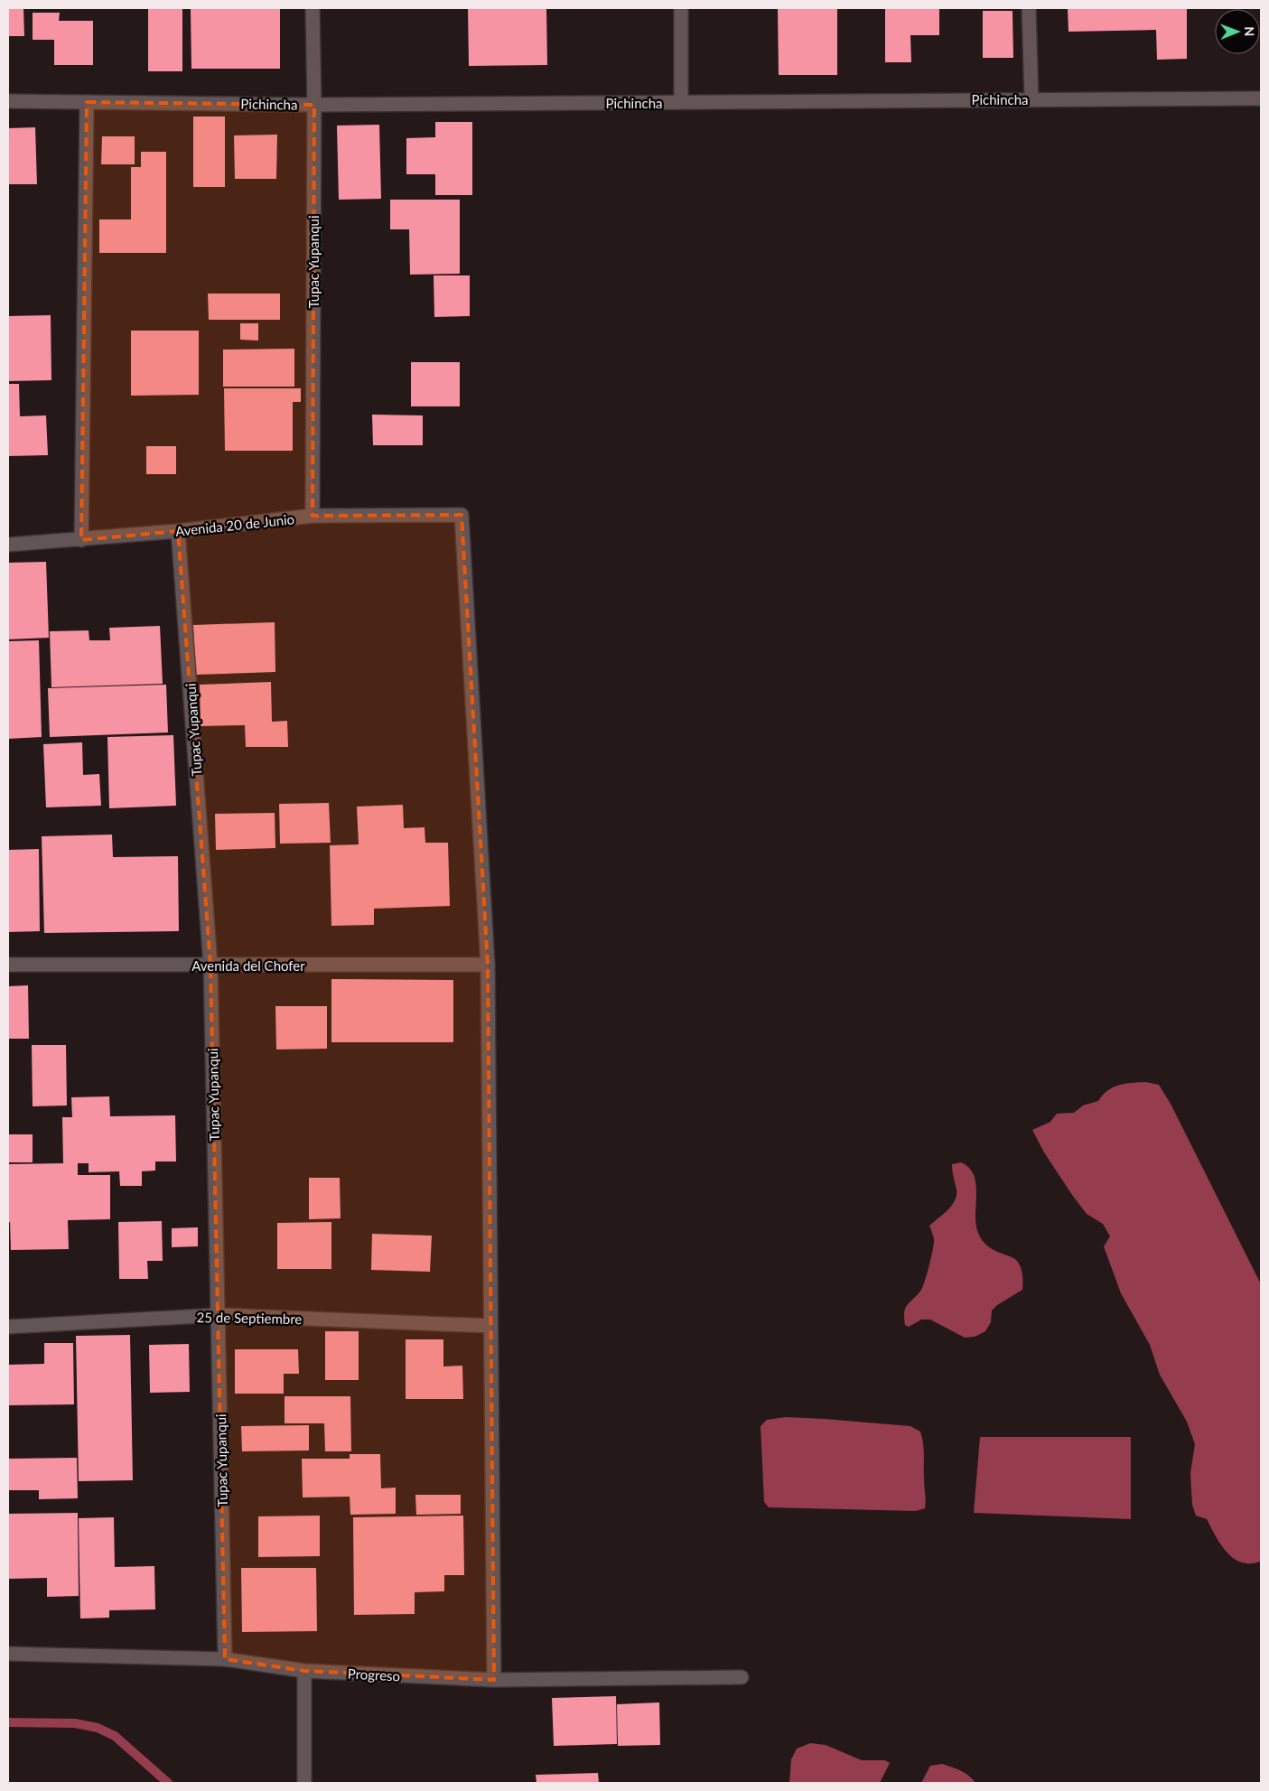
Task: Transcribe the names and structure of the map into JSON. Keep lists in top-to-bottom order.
{
  "streets": {
    "street": [
      "Pichincha",
      "Tupac Yupanqui",
      "Avenida 20 de Junio",
      "Avenida del Chofer",
      "25 de Septiembre",
      "Progreso"
    ]
  },
  "crossings": [
    ["Pichincha", "Tupac Yupanqui"],
    ["Tupac Yupanqui", "Avenida 20 de Junio"],
    ["Tupac Yupanqui", "Avenida del Chofer"],
    ["Tupac Yupanqui", "25 de Septiembre"],
    ["Tupac Yupanqui", "Progreso"],
    ["Avenida 20 de Junio", "Avenida del Chofer"]
  ],
  "north": "right"
}
